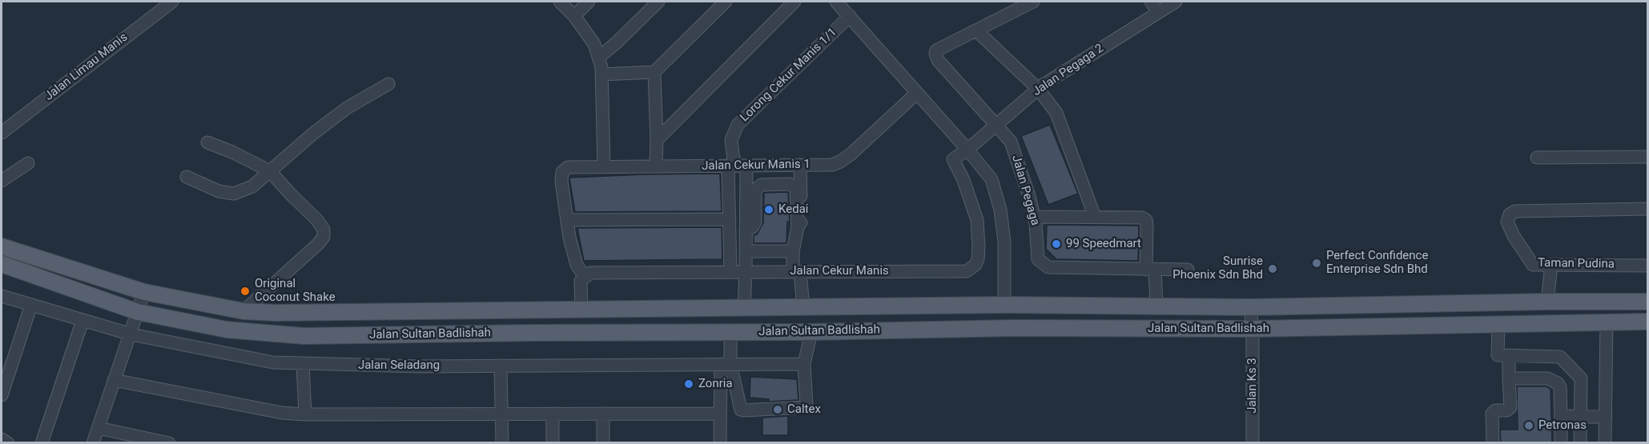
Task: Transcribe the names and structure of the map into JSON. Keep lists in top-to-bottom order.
{
  "streets": {
    "main road": ["Jalan Sultan Badlishah"],
    "street": [
      "Jalan Limau Manis",
      "Jalan Pegaga 2",
      "Lorong Cekur Manis 1/1",
      "Jalan Cekur Manis 1",
      "Jalan Pegaga",
      "Taman Pudina",
      "Jalan Cekur Manis",
      "Jalan Seladang",
      "Jalan Ks 3"
    ]
  },
  "crossings": [
    ["Jalan Pegaga 2", "Jalan Pegaga"],
    ["Jalan Pegaga 2", "Jalan Cekur Manis"],
    ["Lorong Cekur Manis 1/1", "Jalan Cekur Manis 1"],
    ["Jalan Sultan Badlishah", "Jalan Ks 3"]
  ],
  "places": [
    "Kedai",
    "99 Speedmart",
    "Perfect Confidence Enterprise Sdn Bhd",
    "Sunrise Phoenix Sdn Bhd",
    "Original Coconut Shake",
    "Zonria",
    "Caltex",
    "Petronas"
  ]
}
